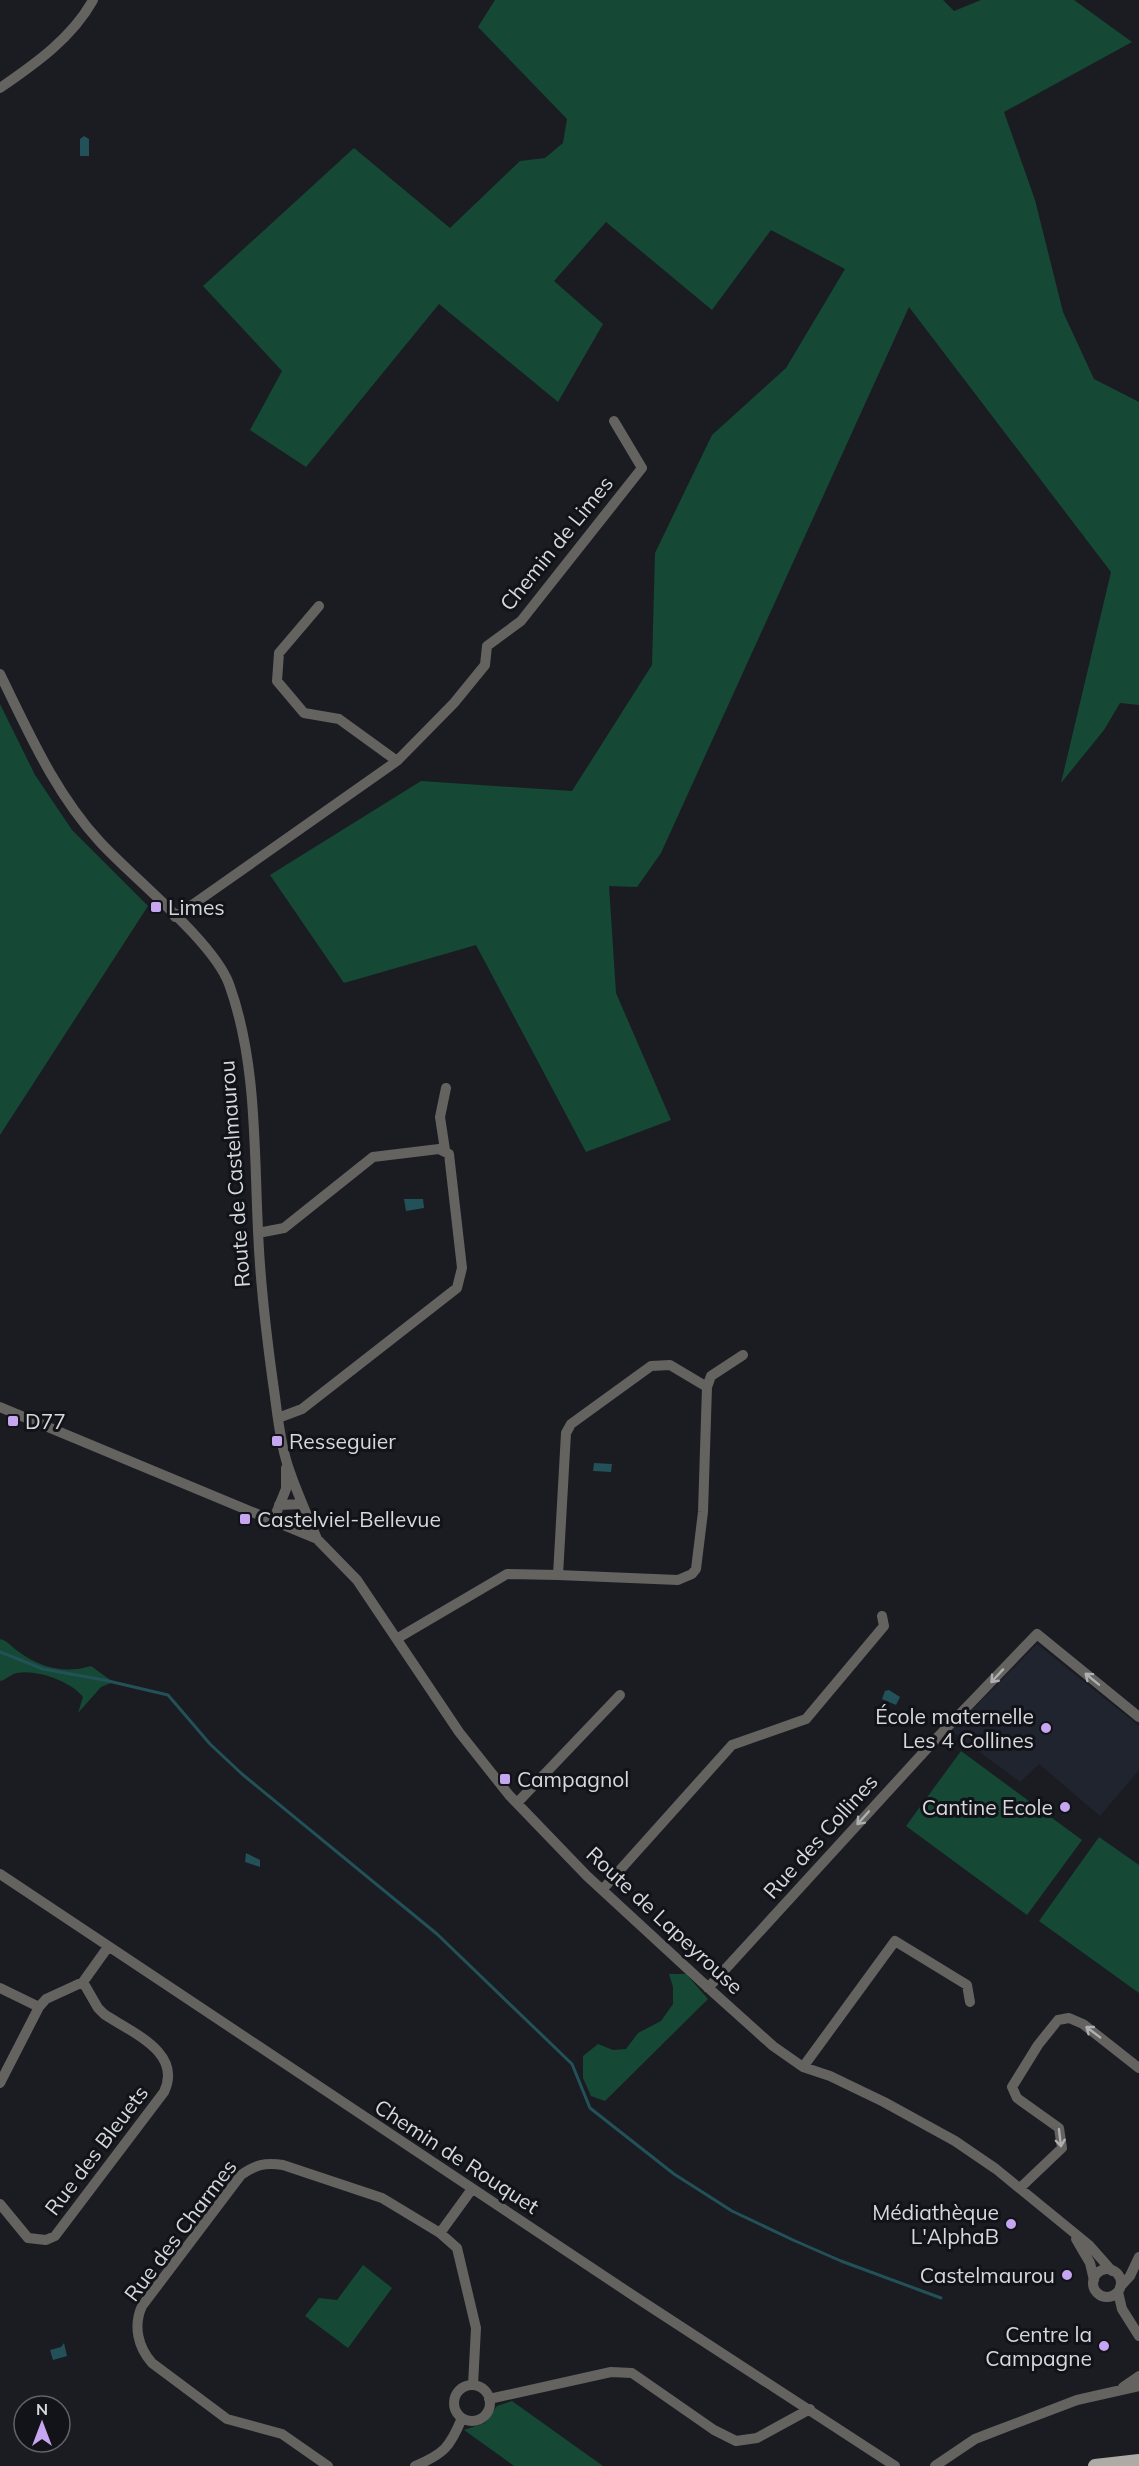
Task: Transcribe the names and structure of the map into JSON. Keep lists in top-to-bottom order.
{
  "streets": {
    "street": [
      "Chemin de Limes",
      "Route de Castelmaurou",
      "Rue des Collines",
      "Route de Lapeyrouse",
      "Rue des Bleuets",
      "Chemin de Rouquet",
      "Rue des Charmes"
    ]
  },
  "crossings": [
    ["Route de Castelmaurou", "Route de Lapeyrouse"],
    ["Rue des Collines", "Route de Lapeyrouse"]
  ],
  "one_way": ["Rue des Collines"],
  "places": {
    "transit": [
      "Limes",
      "D77",
      "Resseguier",
      "Castelviel-Bellevue",
      "Campagnol"
    ],
    "other": [
      "École maternelle Les 4 Collines",
      "Cantine Ecole",
      "Médiathèque L'AlphaB",
      "Castelmaurou",
      "Centre la Campagne"
    ]
  },
  "north": "top"
}
